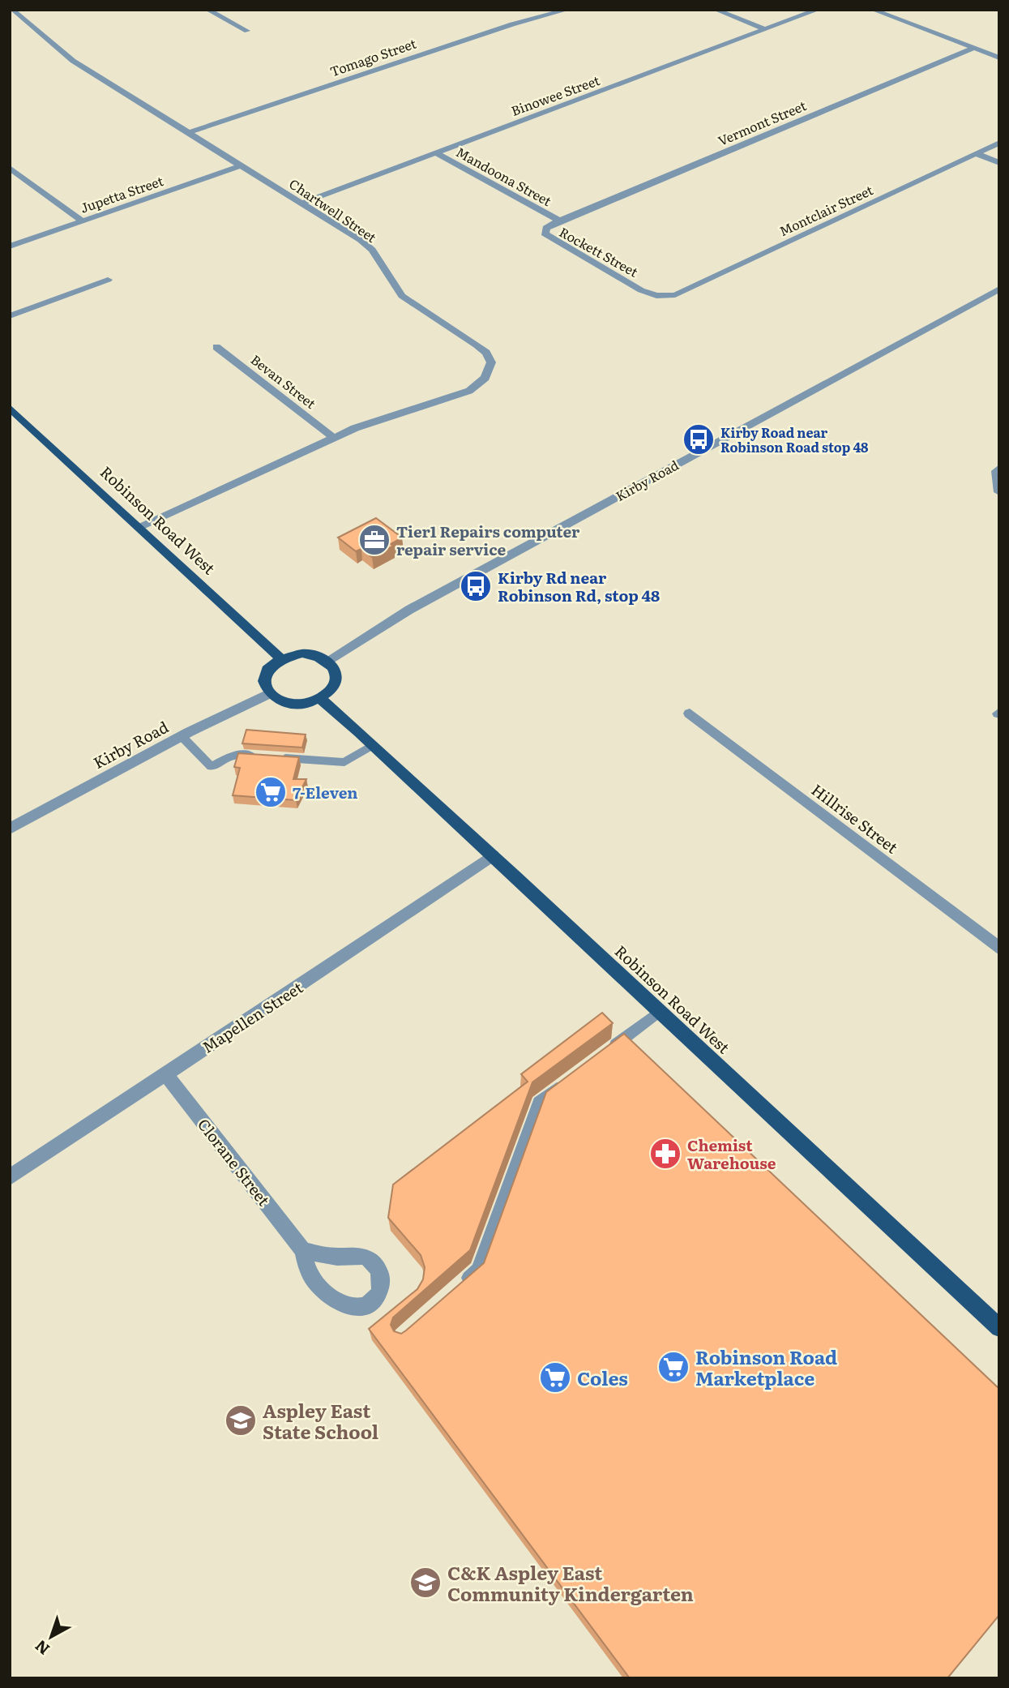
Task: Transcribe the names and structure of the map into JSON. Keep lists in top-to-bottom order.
{
  "streets": {
    "main road": ["Robinson Road West"],
    "street": [
      "Tomago Street",
      "Binowee Street",
      "Vermont Street",
      "Mandoona Street",
      "Jupetta Street",
      "Chartwell Street",
      "Montclair Street",
      "Rockett Street",
      "Bevan Street",
      "Kirby Road",
      "Hillrise Street",
      "Mapellen Street",
      "Clorane Street"
    ]
  },
  "crossings": [
    ["Tomago Street", "Chartwell Street"],
    ["Binowee Street", "Mandoona Street"],
    ["Binowee Street", "Chartwell Street"],
    ["Vermont Street", "Mandoona Street"],
    ["Vermont Street", "Rockett Street"],
    ["Mandoona Street", "Rockett Street"],
    ["Jupetta Street", "Chartwell Street"],
    ["Chartwell Street", "Bevan Street"],
    ["Chartwell Street", "Robinson Road West"],
    ["Montclair Street", "Rockett Street"],
    ["Kirby Road", "Robinson Road West"],
    ["Robinson Road West", "Mapellen Street"],
    ["Mapellen Street", "Clorane Street"]
  ],
  "places": {
    "bus stop": ["Kirby Road near Robinson Road stop 48", "Kirby Rd near Robinson Rd, stop 48"],
    "office": ["Tier1 Repairs computer repair service"],
    "supermarket": ["7-Eleven", "Robinson Road Marketplace", "Coles"],
    "pharmacy": ["Chemist Warehouse"],
    "school or university": ["Aspley East State School", "C&K Aspley East Community Kindergarten"]
  },
  "north": "bottom left"
}
